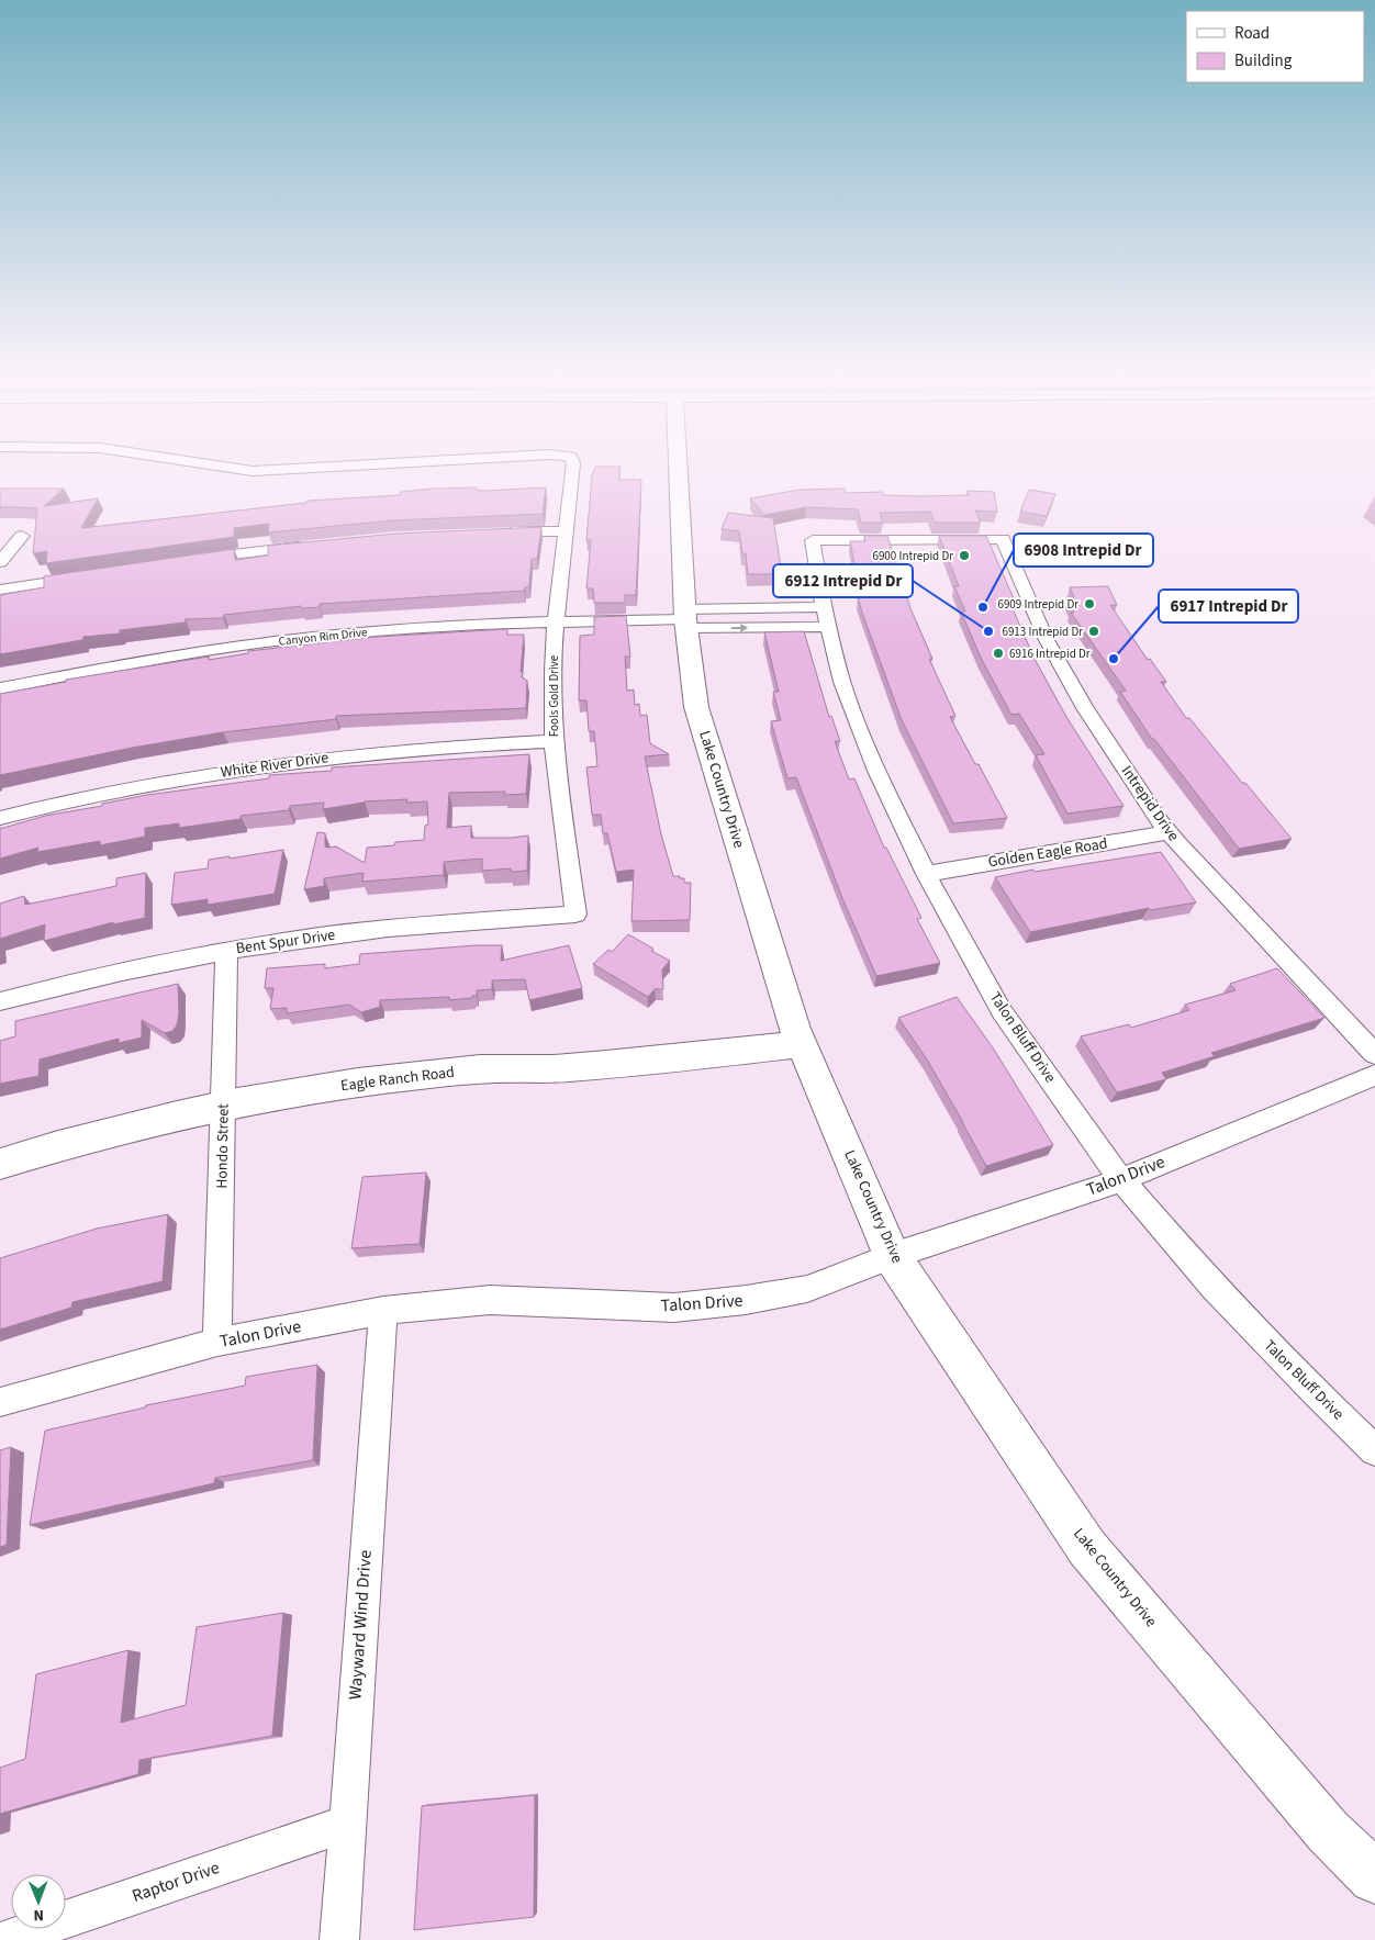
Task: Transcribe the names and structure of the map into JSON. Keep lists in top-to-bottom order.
{
  "streets": {
    "street": [
      "Canyon Rim Drive",
      "Fools Gold Drive",
      "White River Drive",
      "Lake Country Drive",
      "Intrepid Drive",
      "Golden Eagle Road",
      "Bent Spur Drive",
      "Talon Bluff Drive",
      "Eagle Ranch Road",
      "Hondo Street",
      "Talon Drive",
      "Wayward Wind Drive",
      "Raptor Drive"
    ]
  },
  "crossings": [
    ["Canyon Rim Drive", "Fools Gold Drive"],
    ["Canyon Rim Drive", "Lake Country Drive"],
    ["Canyon Rim Drive", "Talon Bluff Drive"],
    ["Fools Gold Drive", "White River Drive"],
    ["Fools Gold Drive", "Bent Spur Drive"],
    ["Lake Country Drive", "Eagle Ranch Road"],
    ["Lake Country Drive", "Talon Drive"],
    ["Intrepid Drive", "Golden Eagle Road"],
    ["Intrepid Drive", "Talon Bluff Drive"],
    ["Golden Eagle Road", "Talon Bluff Drive"],
    ["Bent Spur Drive", "Hondo Street"],
    ["Talon Bluff Drive", "Talon Drive"],
    ["Eagle Ranch Road", "Hondo Street"],
    ["Hondo Street", "Talon Drive"],
    ["Talon Drive", "Wayward Wind Drive"],
    ["Wayward Wind Drive", "Raptor Drive"]
  ],
  "places": [
    "6900 Intrepid Dr",
    "6909 Intrepid Dr",
    "6908 Intrepid Dr",
    "6912 Intrepid Dr",
    "6913 Intrepid Dr",
    "6916 Intrepid Dr",
    "6917 Intrepid Dr"
  ],
  "legend": ["Road", "Building"],
  "north": "bottom"
}
